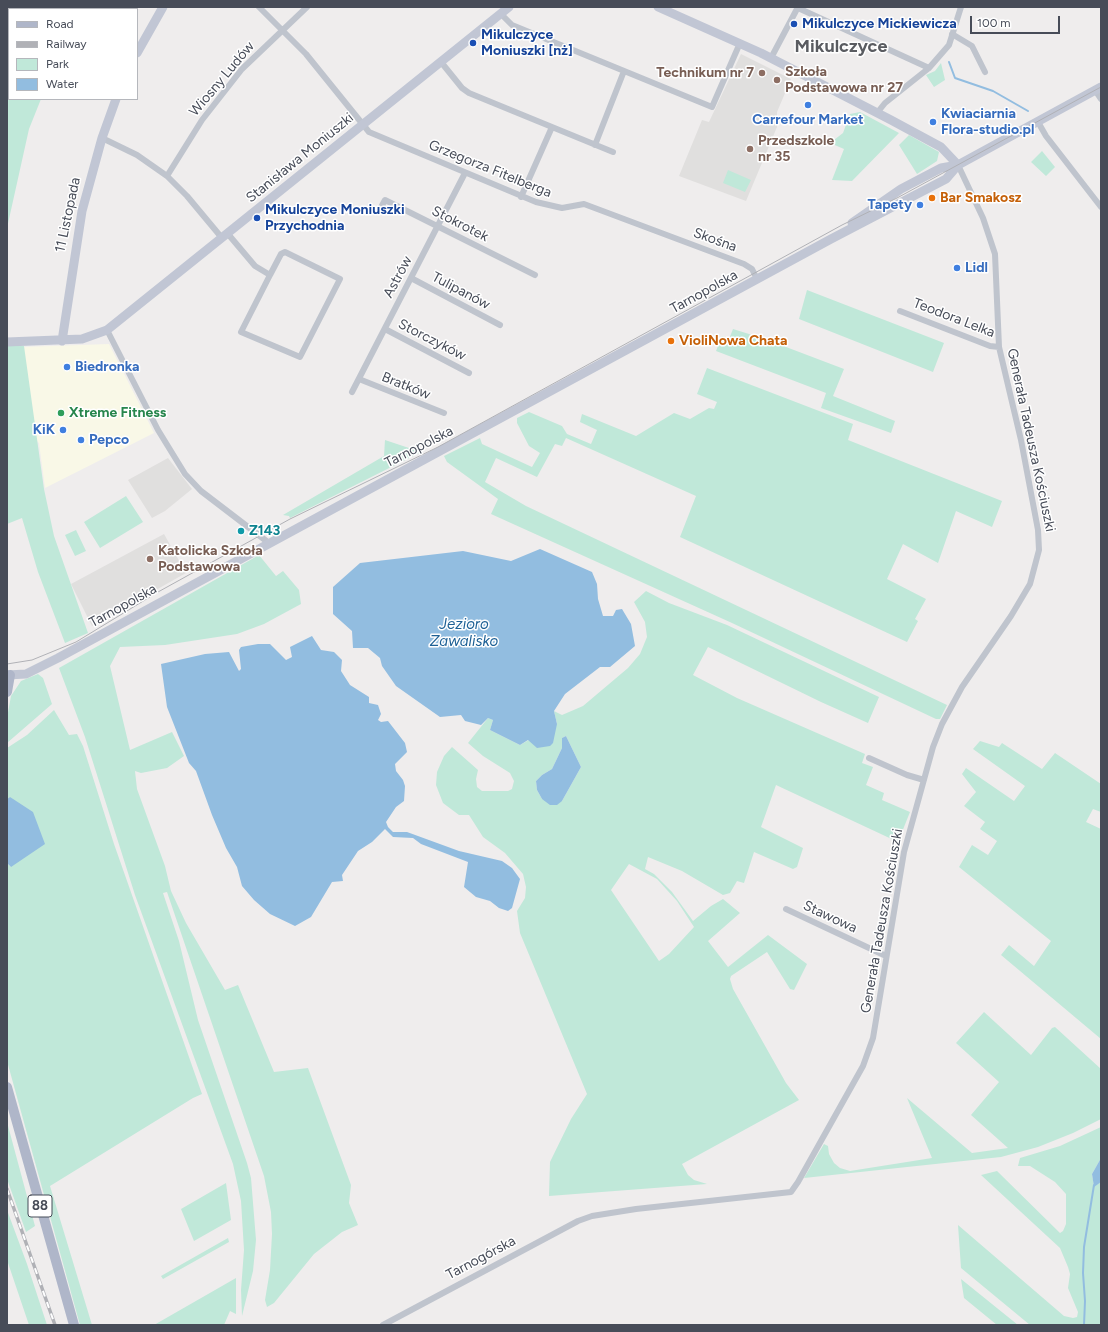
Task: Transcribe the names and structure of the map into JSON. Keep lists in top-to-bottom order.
{
  "streets": {
    "main road": ["88"],
    "street": [
      "Wiosny Ludów",
      "Stanisława Moniuszki",
      "Grzegorza Fitelberga",
      "11 Listopada",
      "Stokrotek",
      "Skośna",
      "Astrów",
      "Tulipanów",
      "Tarnopolska",
      "Teodora Lelka",
      "Storczyków",
      "Bratków",
      "Generała Tadeusza Kościuszki",
      "Stawowa",
      "Tarnogórska"
    ]
  },
  "crossings": [
    ["Wiosny Ludów", "Grzegorza Fitelberga"],
    ["Stanisława Moniuszki", "Grzegorza Fitelberga"],
    ["Stanisława Moniuszki", "11 Listopada"],
    ["Grzegorza Fitelberga", "Skośna"],
    ["Grzegorza Fitelberga", "Astrów"],
    ["Stokrotek", "Astrów"],
    ["Skośna", "Tarnopolska"],
    ["Astrów", "Tulipanów"],
    ["Astrów", "Storczyków"],
    ["Astrów", "Bratków"],
    ["Tarnopolska", "Generała Tadeusza Kościuszki"],
    ["Teodora Lelka", "Generała Tadeusza Kościuszki"],
    ["Generała Tadeusza Kościuszki", "Stawowa"],
    ["Generała Tadeusza Kościuszki", "Tarnogórska"]
  ],
  "districts": ["Mikulczyce"],
  "water": ["Jezioro Zawalisko"],
  "places": [
    "Mikulczyce Mickiewicza",
    "Mikulczyce Moniuszki [nż]",
    "Technikum nr 7",
    "Szkoła Podstawowa nr 27",
    "Carrefour Market",
    "Kwiaciarnia Flora-studio.pl",
    "Przedszkole nr 35",
    "Bar Smakosz",
    "Tapety",
    "Mikulczyce Moniuszki Przychodnia",
    "Lidl",
    "VioliNowa Chata",
    "Biedronka",
    "Xtreme Fitness",
    "KiK",
    "Pepco",
    "Z143",
    "Katolicka Szkoła Podstawowa"
  ],
  "legend": [
    "Road",
    "Railway",
    "Park",
    "Water"
  ],
  "scale_bar": "100 m"
}
